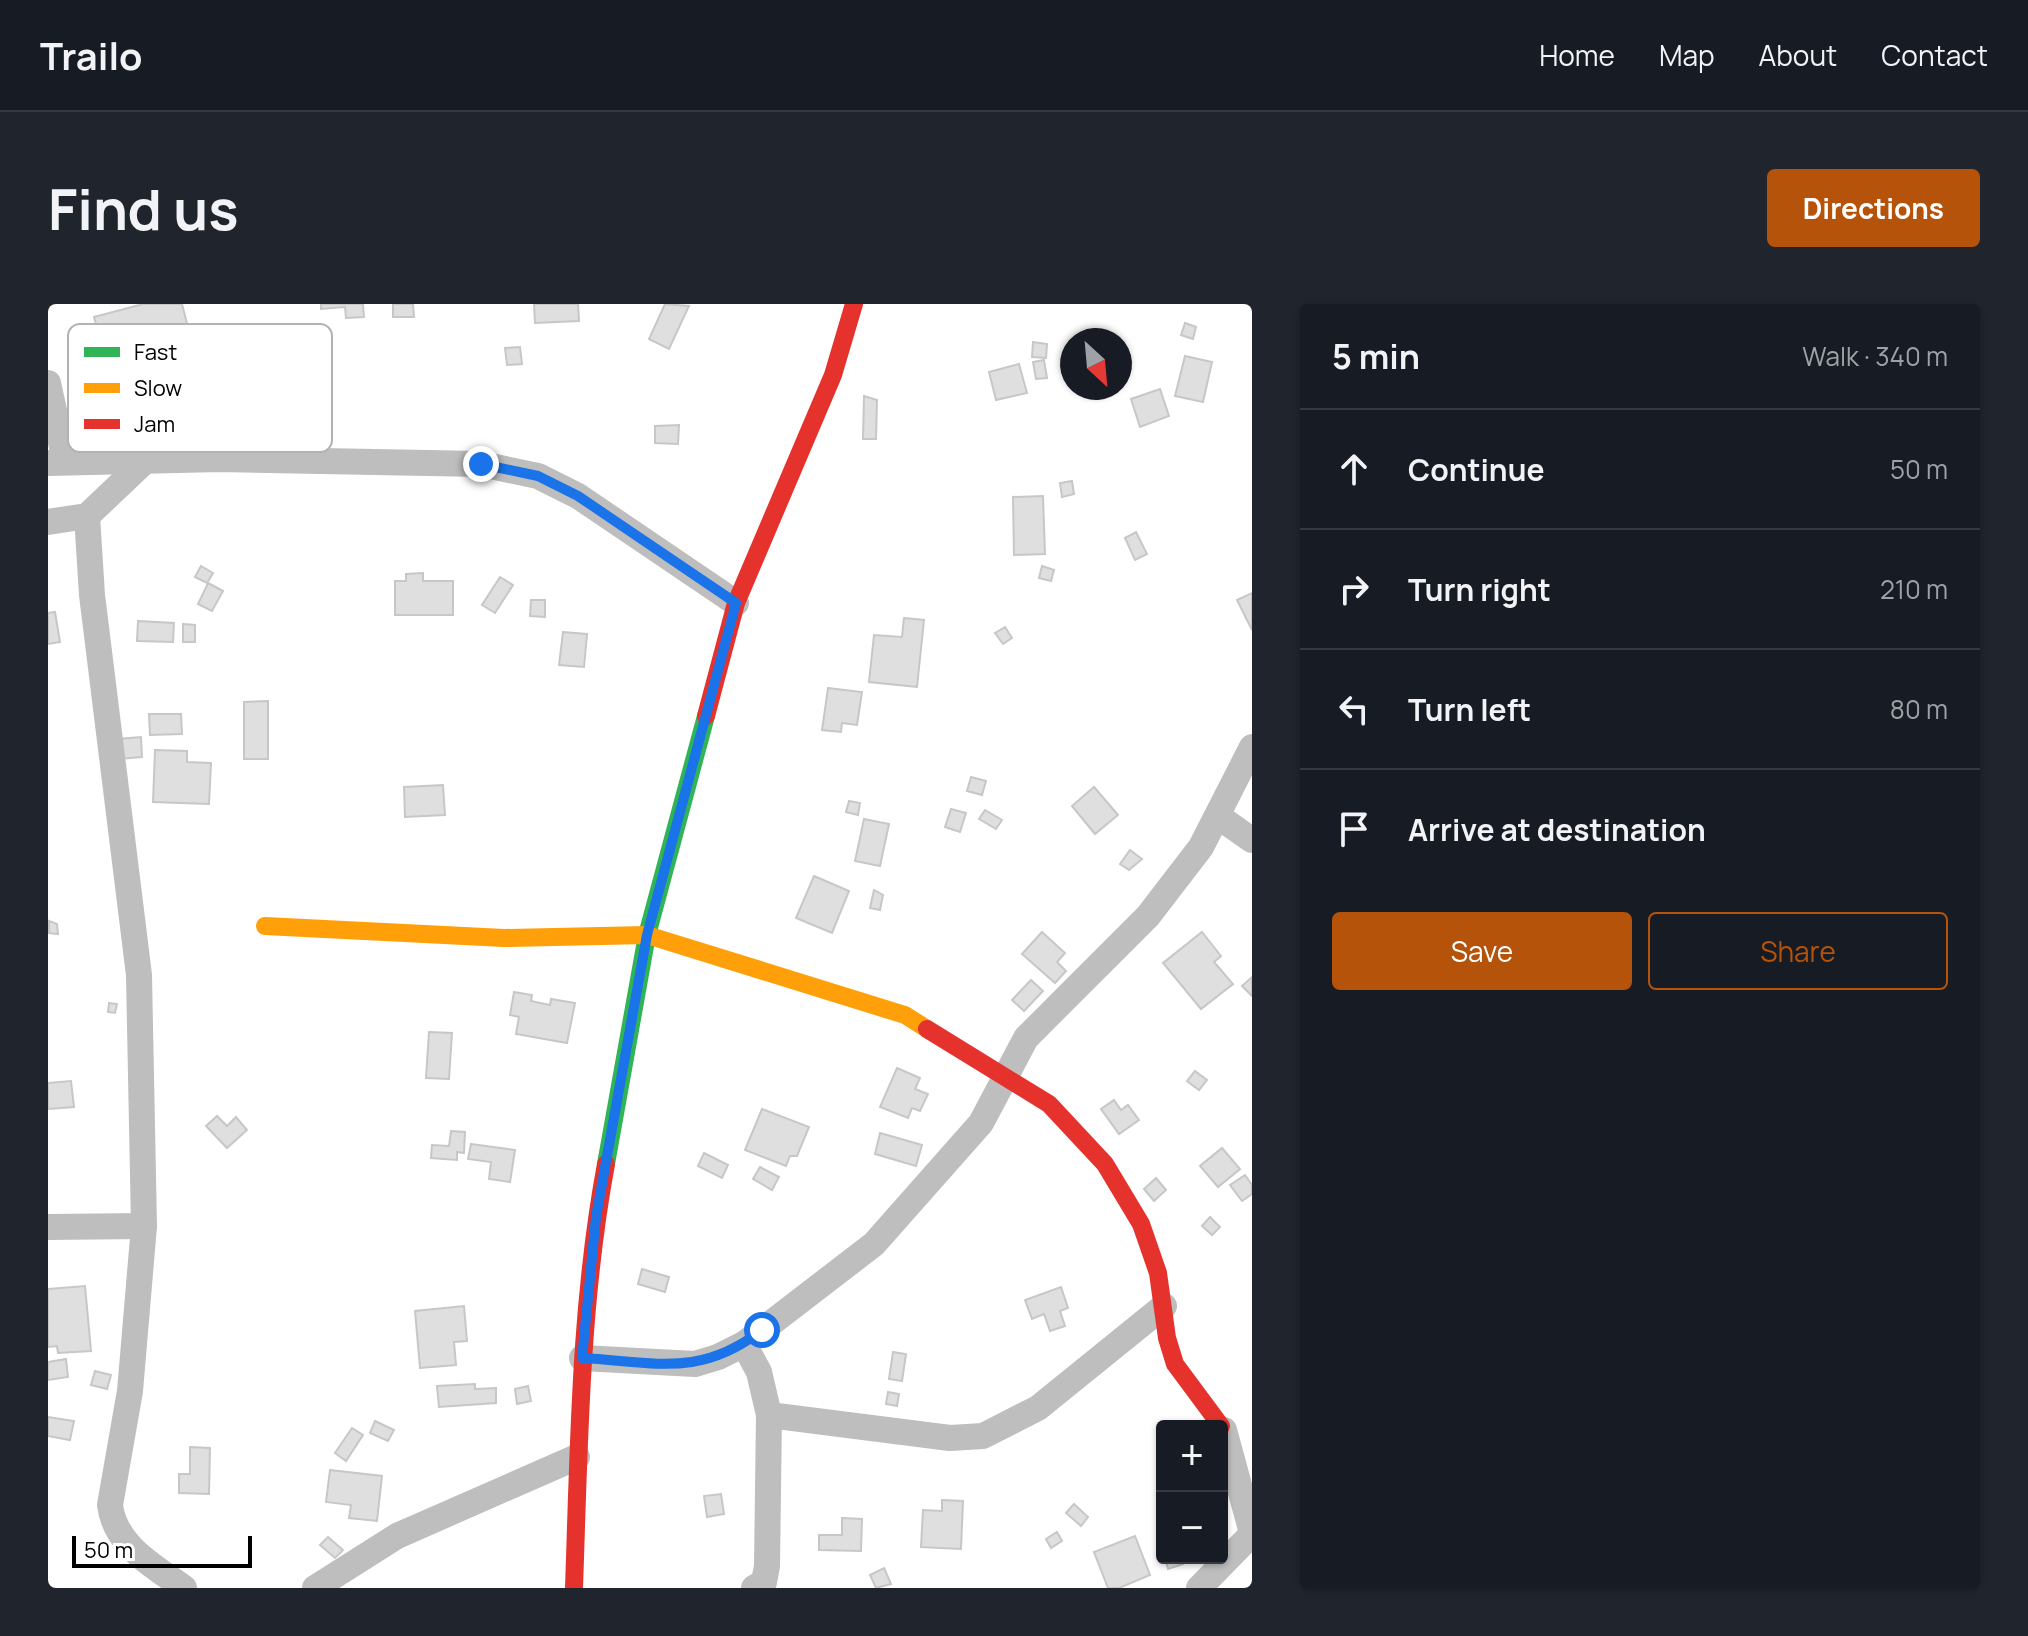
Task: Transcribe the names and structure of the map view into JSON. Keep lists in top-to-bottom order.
{
  "legend": ["Fast", "Slow", "Jam"],
  "scale_bar": "50 m",
  "north": "bottom right",
  "page": {
    "header": "Trailo",
    "nav": [
      "Home",
      "Map",
      "About",
      "Contact"
    ],
    "buttons": [
      "Directions",
      ["Save", "Share"]
    ],
    "title": "Find us",
    "heading": ["5 min", "Walk · 340 m"],
    "list": [
      ["Continue", "50 m"],
      ["Turn right", "210 m"],
      ["Turn left", "80 m"],
      "Arrive at destination"
    ],
    "map_buttons": ["+", "−"],
    "scale": "50 m"
  }
}
